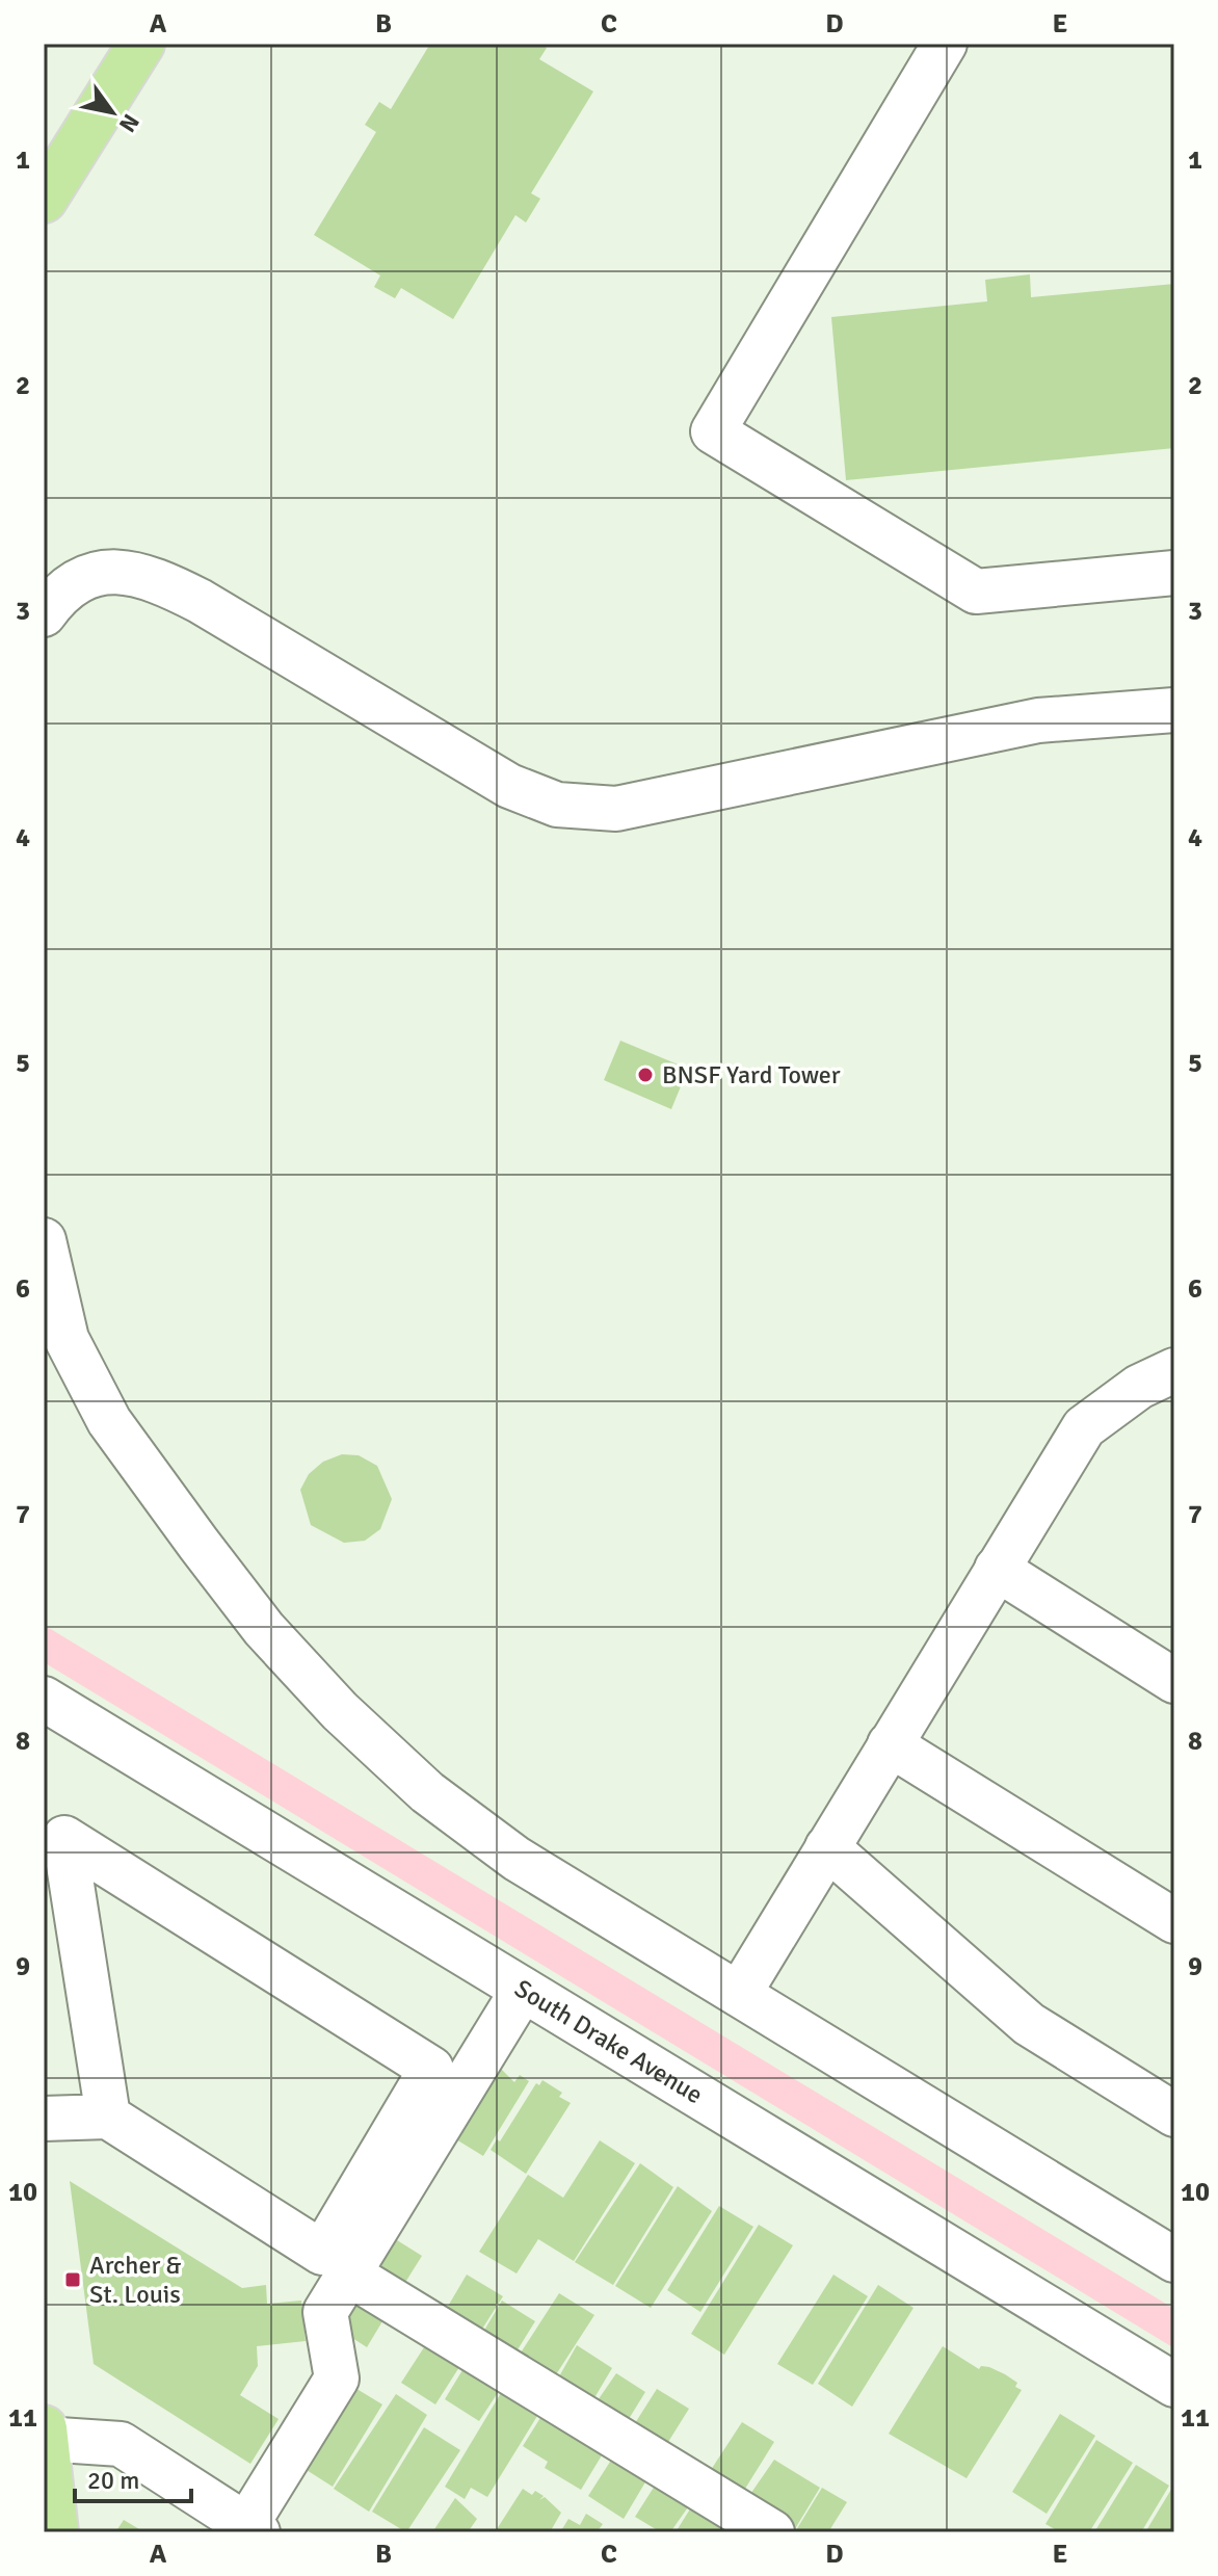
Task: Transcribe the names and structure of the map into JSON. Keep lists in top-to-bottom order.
{
  "streets": {
    "street": ["South Drake Avenue"]
  },
  "places": {
    "other": ["BNSF Yard Tower"],
    "transit": ["Archer & St. Louis"]
  },
  "scale_bar": "20 m",
  "north": "bottom right",
  "grid": {
    "columns": [
      "A",
      "B",
      "C",
      "D",
      "E"
    ],
    "rows": [
      "1",
      "2",
      "3",
      "4",
      "5",
      "6",
      "7",
      "8",
      "9",
      "10",
      "11"
    ]
  }
}
